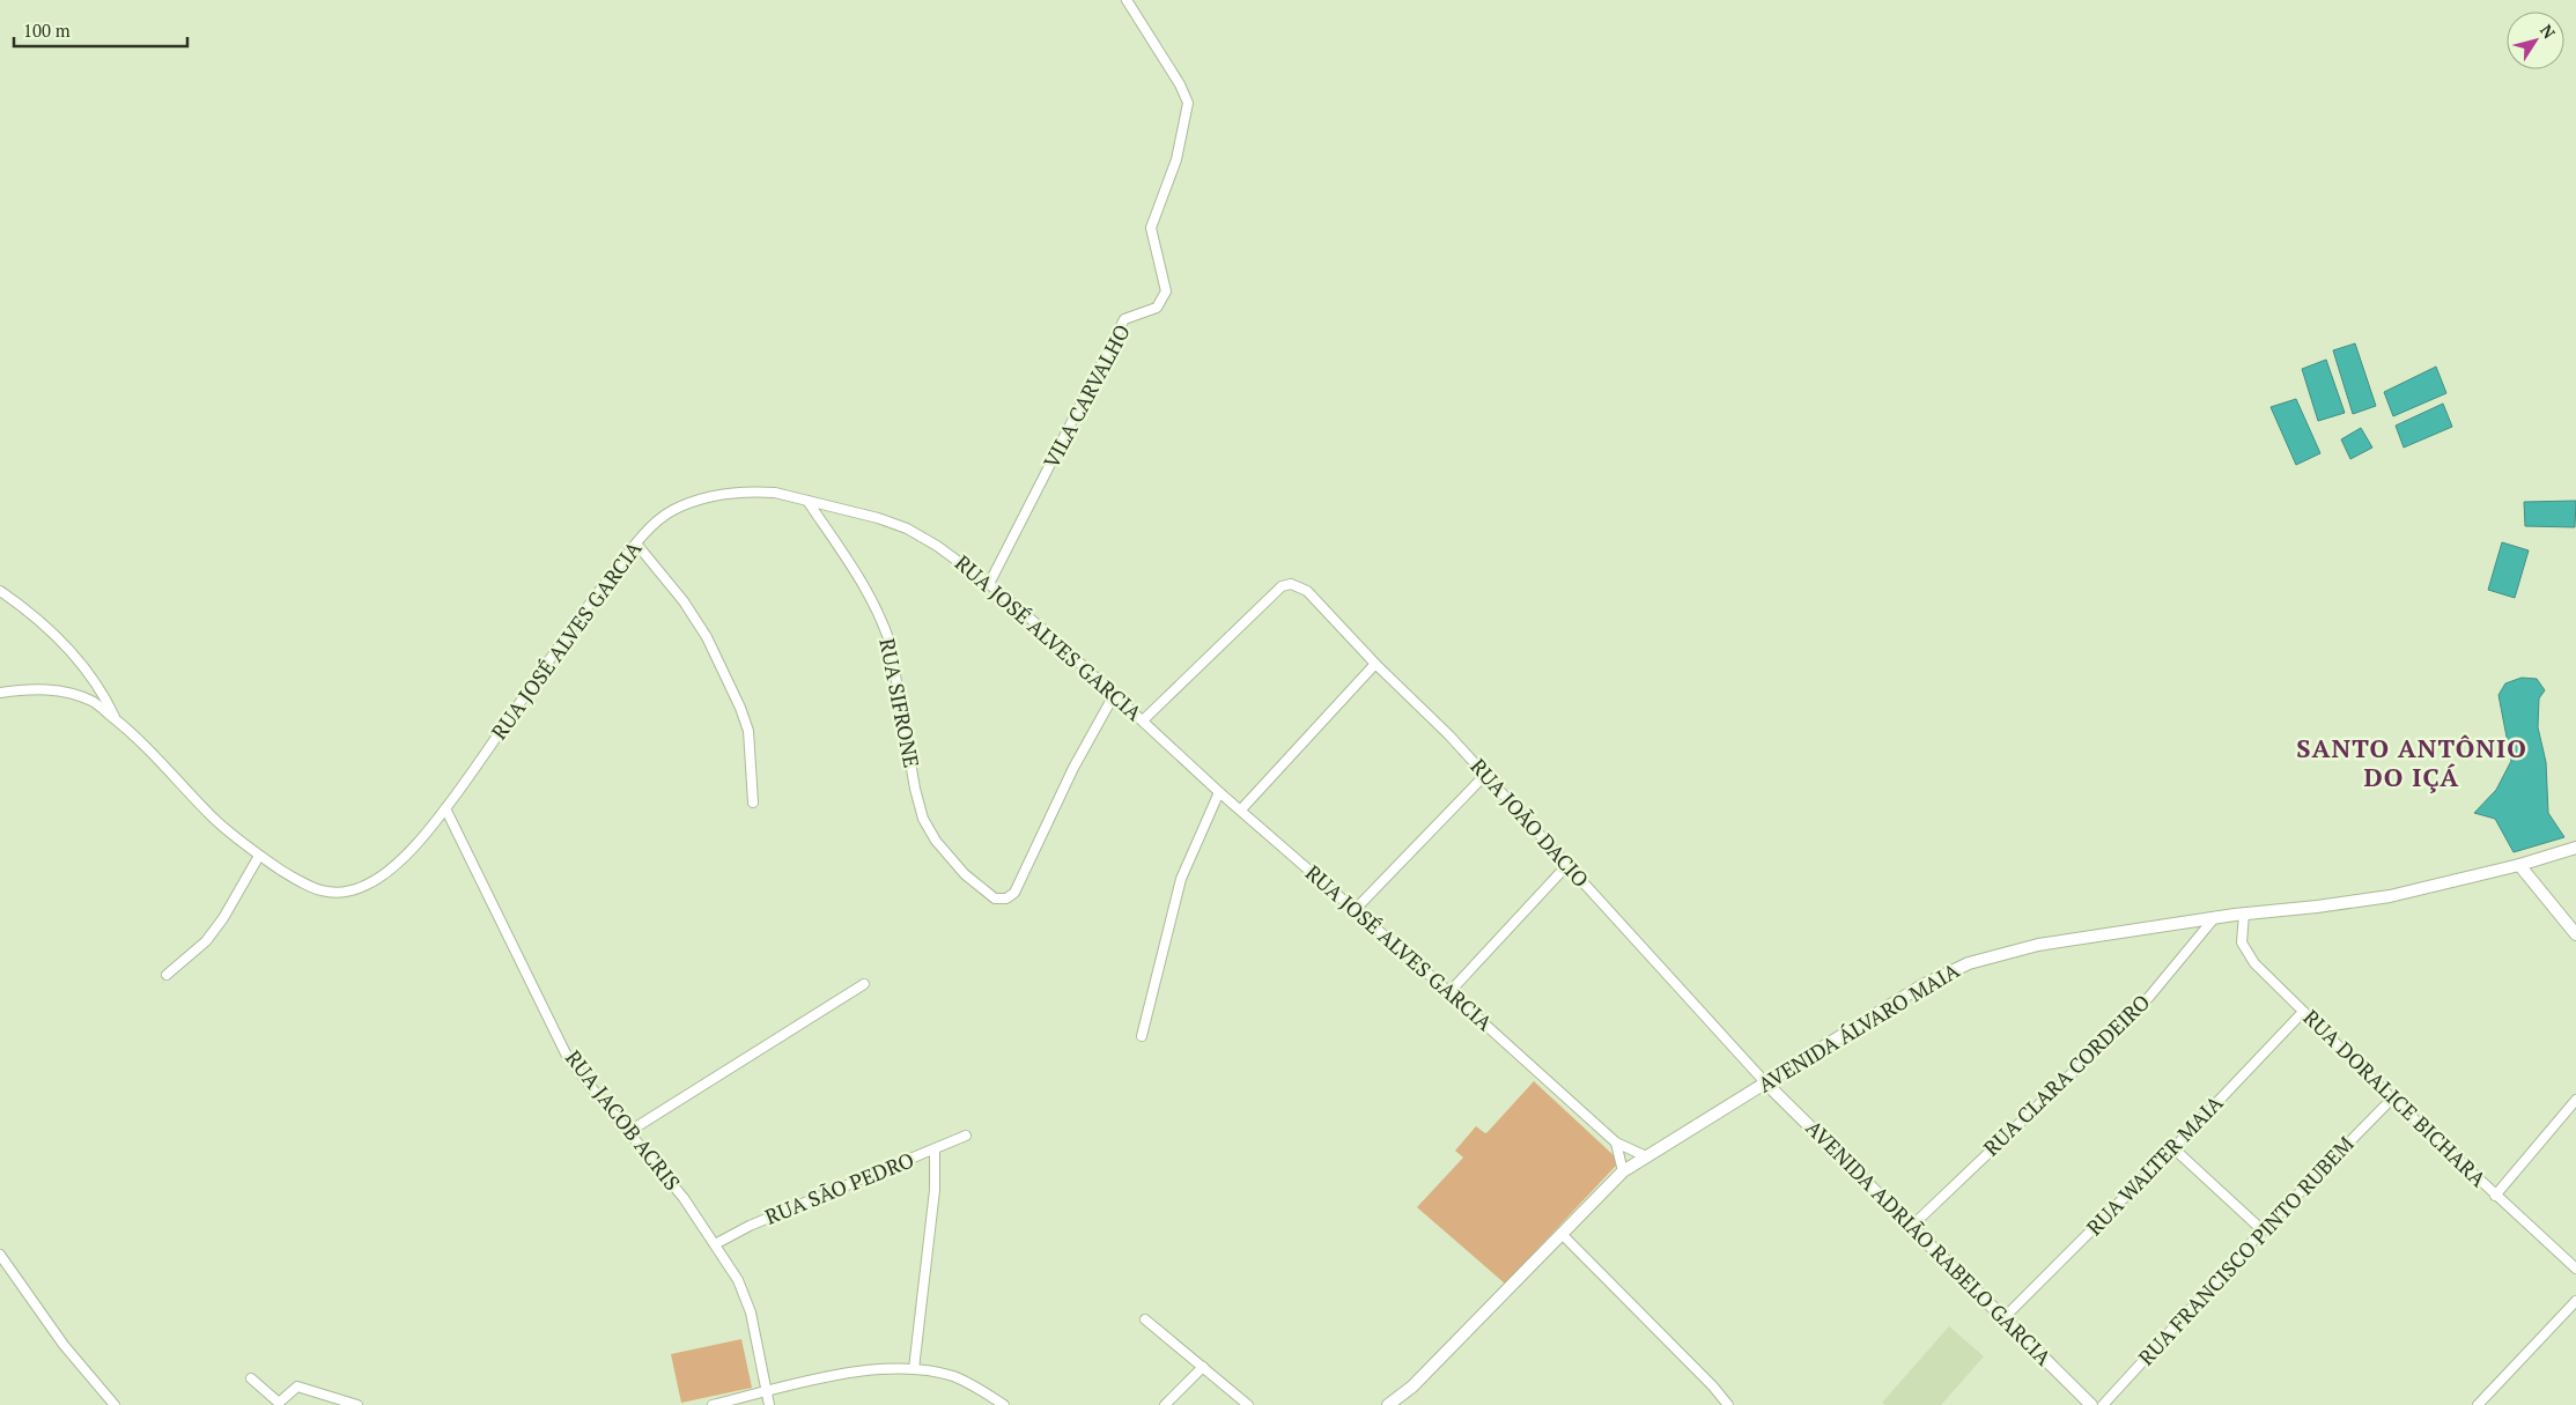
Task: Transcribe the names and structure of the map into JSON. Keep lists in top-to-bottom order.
{
  "streets": {
    "street": [
      "VILA CARVALHO",
      "RUA JOSÉ ALVES GARCIA",
      "RUA SIFRONE",
      "RUA JOÃO DACIO",
      "AVENIDA ÁLVARO MAIA",
      "RUA CLARA CORDEIRO",
      "RUA DORALICE BICHARA",
      "RUA JACOB ACRIS",
      "RUA WALTER MAIA",
      "RUA SÃO PEDRO",
      "AVENIDA ADRIÃO RABELO GARCIA",
      "RUA FRANCISCO PINTO RUBEM"
    ]
  },
  "crossings": [
    ["VILA CARVALHO", "RUA JOSÉ ALVES GARCIA"],
    ["RUA JOSÉ ALVES GARCIA", "RUA SIFRONE"],
    ["RUA JOSÉ ALVES GARCIA", "RUA JOÃO DACIO"],
    ["RUA JOSÉ ALVES GARCIA", "AVENIDA ÁLVARO MAIA"],
    ["RUA JOSÉ ALVES GARCIA", "RUA JACOB ACRIS"],
    ["RUA JOÃO DACIO", "AVENIDA ÁLVARO MAIA"],
    ["RUA JOÃO DACIO", "AVENIDA ADRIÃO RABELO GARCIA"],
    ["AVENIDA ÁLVARO MAIA", "RUA CLARA CORDEIRO"],
    ["AVENIDA ÁLVARO MAIA", "RUA DORALICE BICHARA"],
    ["AVENIDA ÁLVARO MAIA", "AVENIDA ADRIÃO RABELO GARCIA"],
    ["RUA CLARA CORDEIRO", "AVENIDA ADRIÃO RABELO GARCIA"],
    ["RUA DORALICE BICHARA", "RUA WALTER MAIA"],
    ["RUA DORALICE BICHARA", "RUA FRANCISCO PINTO RUBEM"],
    ["RUA JACOB ACRIS", "RUA SÃO PEDRO"],
    ["RUA WALTER MAIA", "AVENIDA ADRIÃO RABELO GARCIA"]
  ],
  "districts": ["SANTO ANTÔNIO DO IÇÁ"],
  "scale_bar": "100 m",
  "north": "top right"
}
